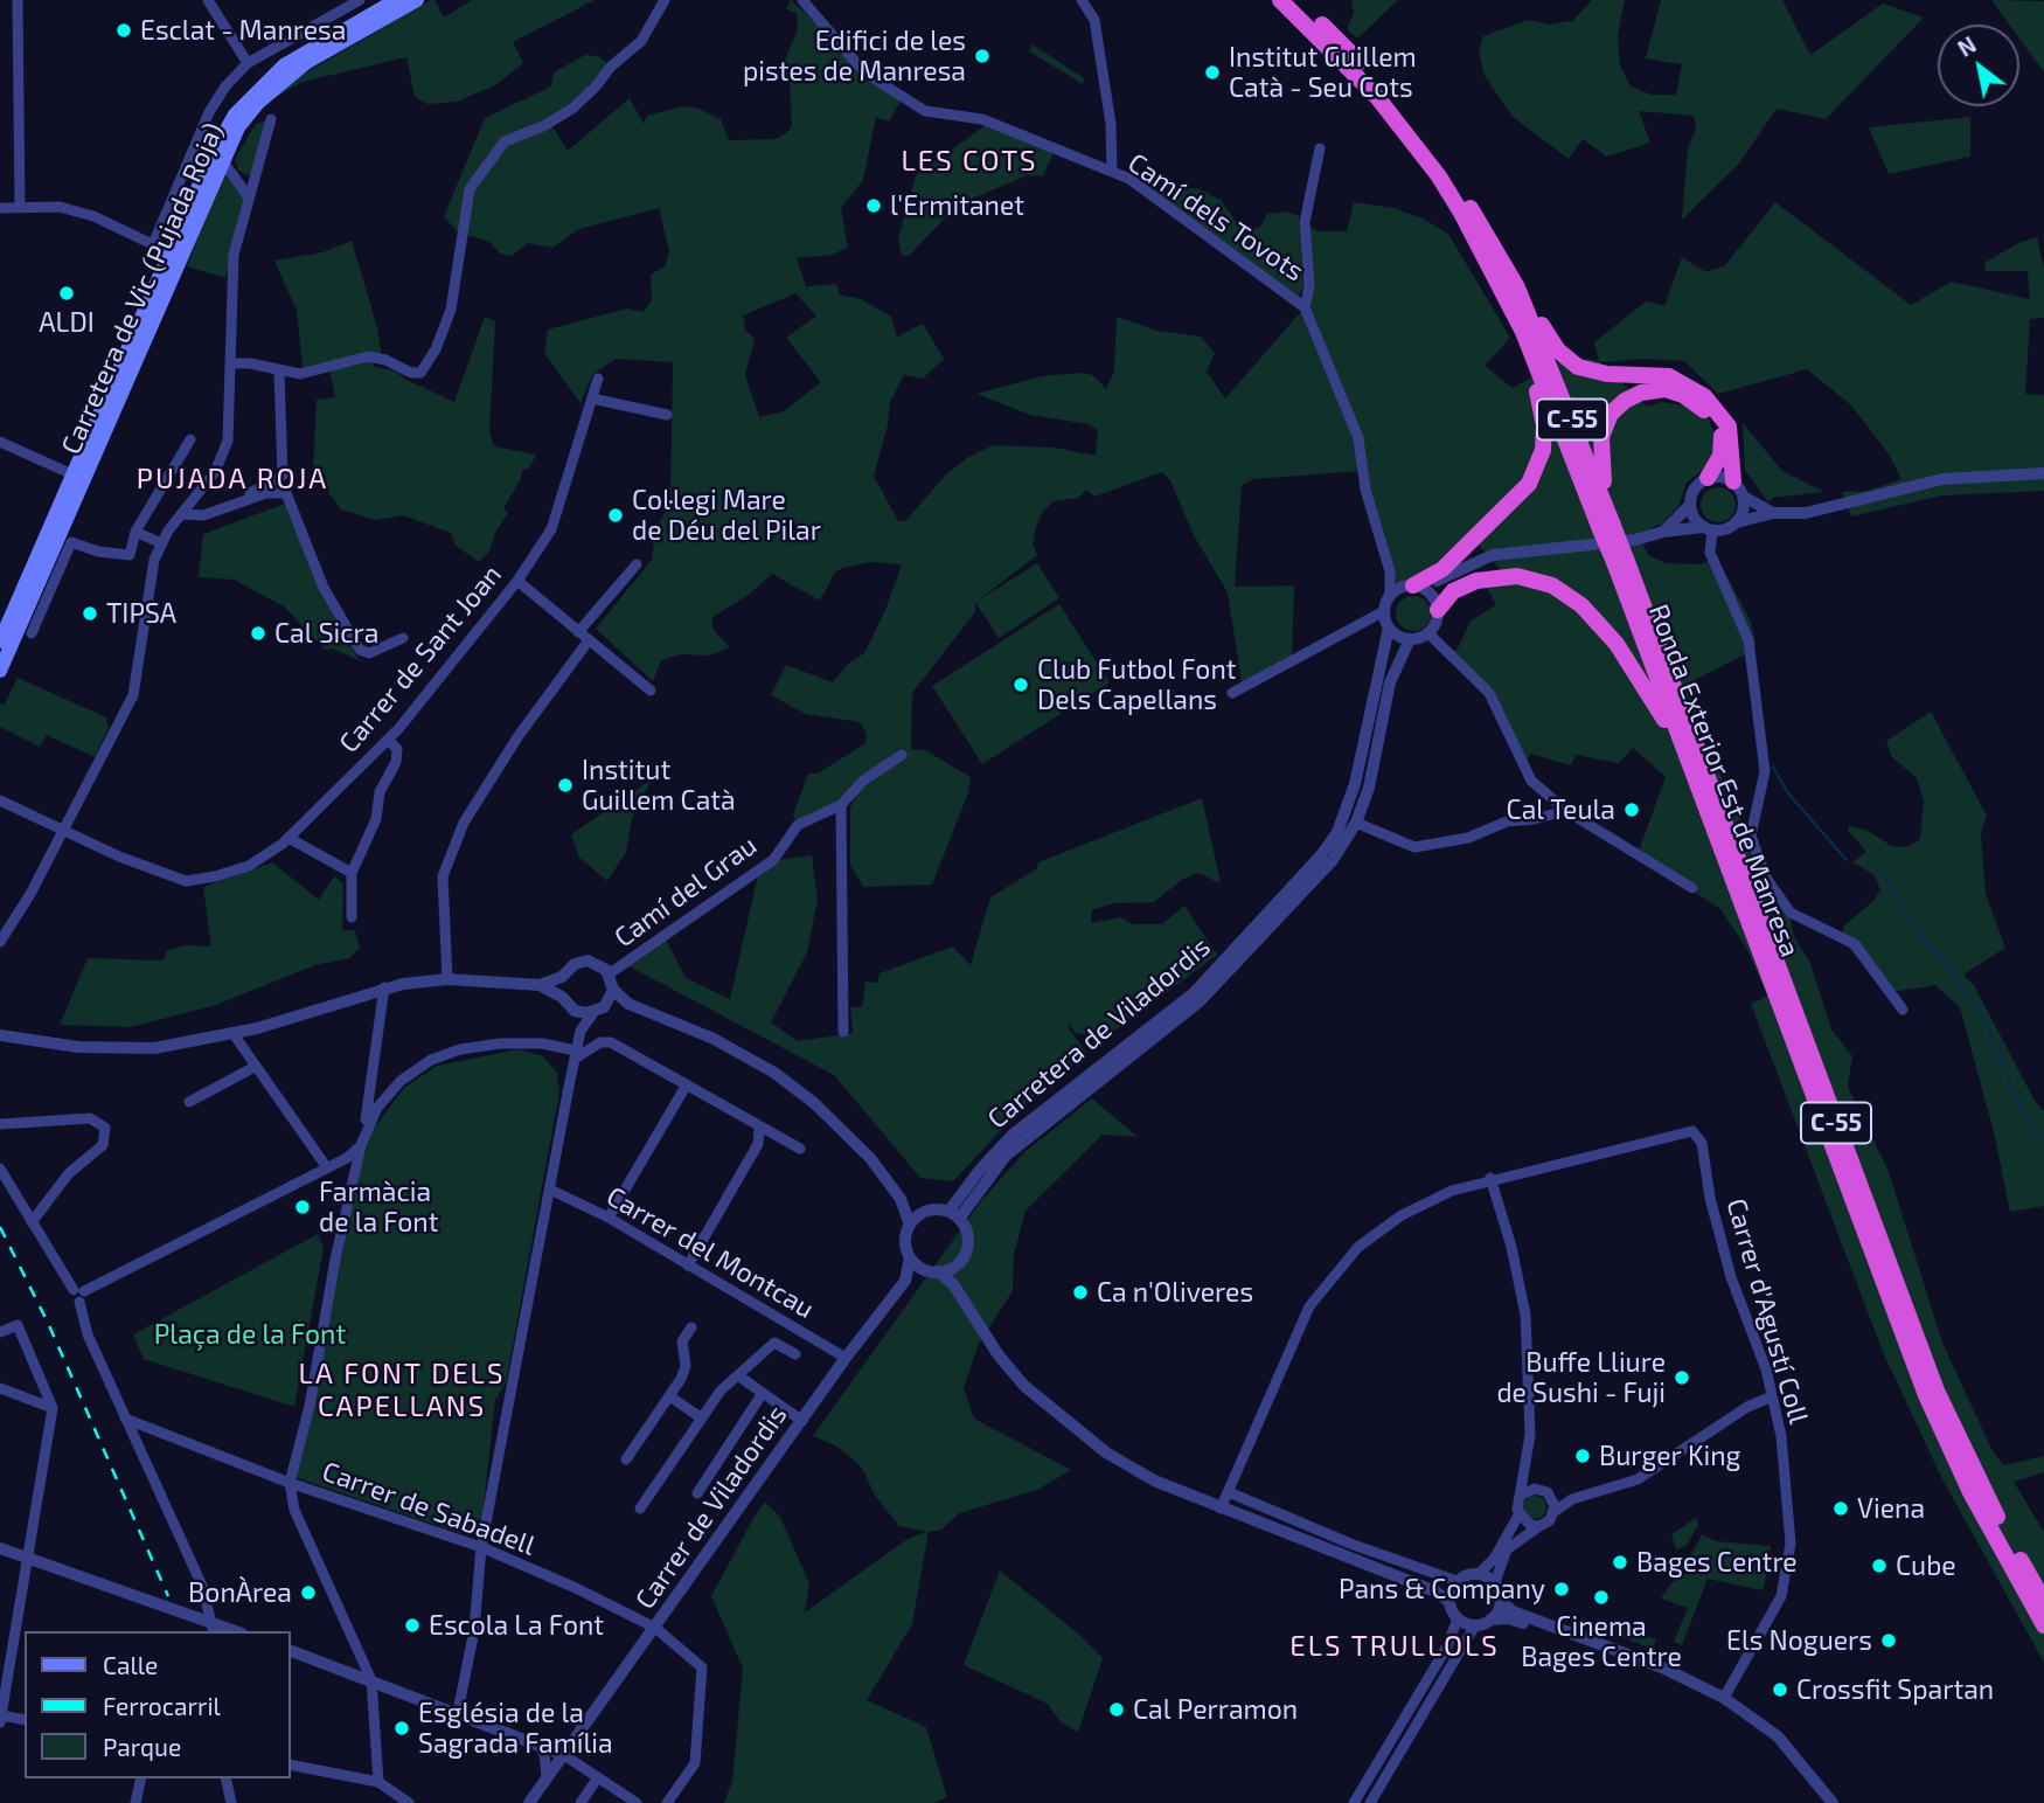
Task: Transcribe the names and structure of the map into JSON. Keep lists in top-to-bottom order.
{
  "streets": {
    "highway": ["C-55", "Ronda Exterior Est de Manresa"],
    "main road": ["Carretera de Vic (Pujada Roja)"],
    "street": [
      "Camí dels Tovots",
      "Carrer de Sant Joan",
      "Camí del Grau",
      "Carretera de Viladordis",
      "Carrer del Montcau",
      "Carrer d'Agustí Coll",
      "Carrer de Viladordis",
      "Carrer de Sabadell"
    ]
  },
  "crossings": [
    ["Camí dels Tovots", "Carretera de Viladordis"],
    ["Carrer del Montcau", "Carrer de Viladordis"],
    ["Carrer de Viladordis", "Carrer de Sabadell"]
  ],
  "districts": [
    "LES COTS",
    "PUJADA ROJA",
    "LA FONT DELS CAPELLANS",
    "ELS TRULLOLS"
  ],
  "parks": ["Plaça de la Font"],
  "places": [
    "Esclat - Manresa",
    "Edifici de les pistes de Manresa",
    "Institut Guillem Catà - Seu Cots",
    "l'Ermitanet",
    "ALDI",
    "Col·legi Mare de Déu del Pilar",
    "TIPSA",
    "Cal Sicra",
    "Club Futbol Font Dels Capellans",
    "Institut Guillem Catà",
    "Cal Teula",
    "Farmàcia de la Font",
    "Ca n'Oliveres",
    "Buffe Lliure de Sushi - Fuji",
    "Burger King",
    "Viena",
    "Bages Centre",
    "Cube",
    "Pans & Company",
    "BonÀrea",
    "Cinema Bages Centre",
    "Escola La Font",
    "Els Noguers",
    "Crossfit Spartan",
    "Cal Perramon",
    "Església de la Sagrada Família"
  ],
  "legend": ["Calle", "Ferrocarril", "Parque"],
  "north": "top left"
}
